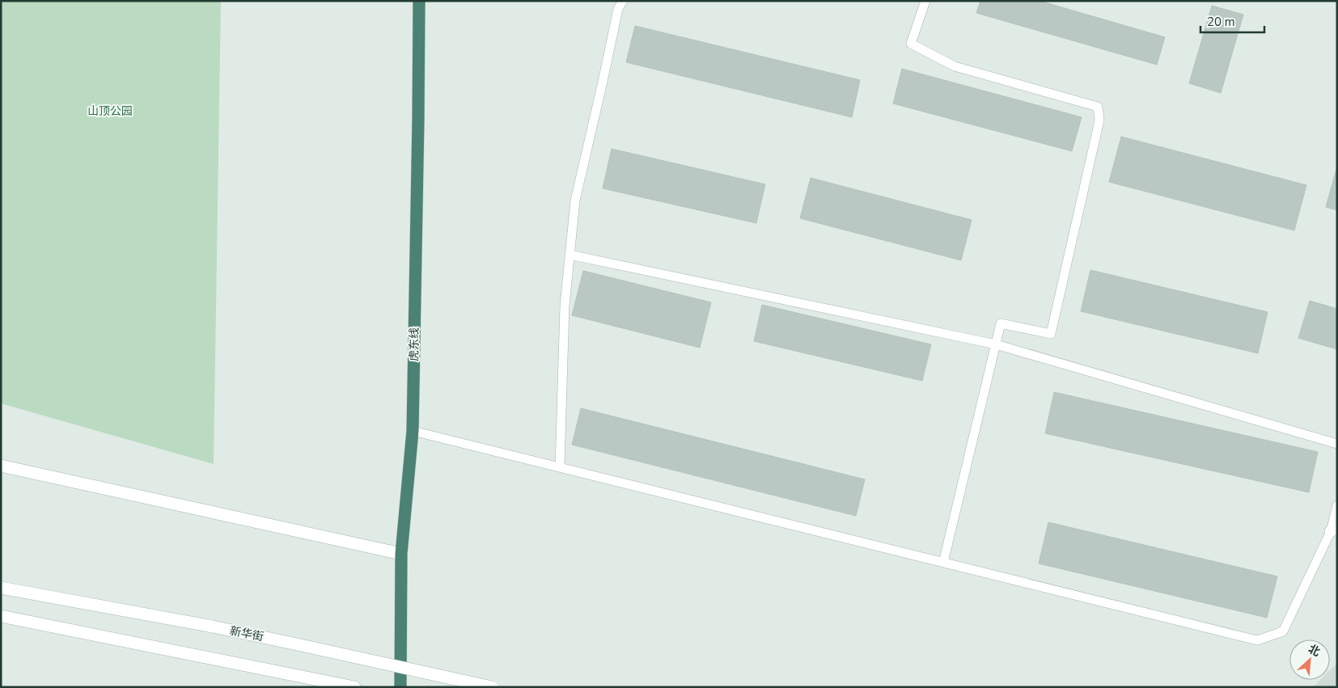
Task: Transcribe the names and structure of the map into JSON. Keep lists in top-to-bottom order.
{
  "streets": {
    "highway": ["虎东线"],
    "main road": ["新华街"]
  },
  "parks": ["山顶公园"],
  "scale_bar": "20 m",
  "north": "top right"
}
